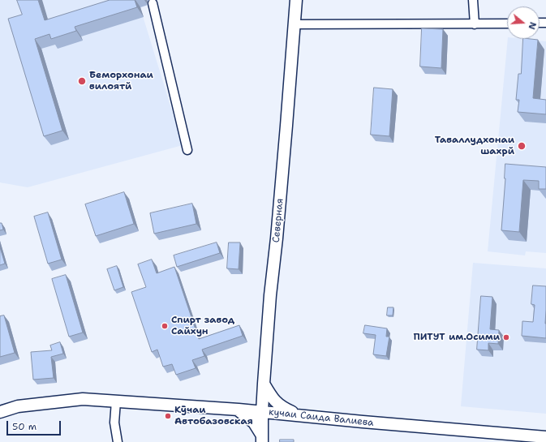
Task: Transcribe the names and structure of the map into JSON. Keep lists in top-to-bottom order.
{
  "streets": {
    "street": ["Северная", "кучаи Саида Валиева"]
  },
  "crossings": [
    ["Северная", "кучаи Саида Валиева"]
  ],
  "places": [
    "Беморхонаи вилоятй",
    "Таваллудхонаи шахрй",
    "Спирт завод Сайхун",
    "ПИТУТ им.Осими",
    "Кӯчаи Автобазовская"
  ],
  "scale_bar": "50 m",
  "north": "right"
}
